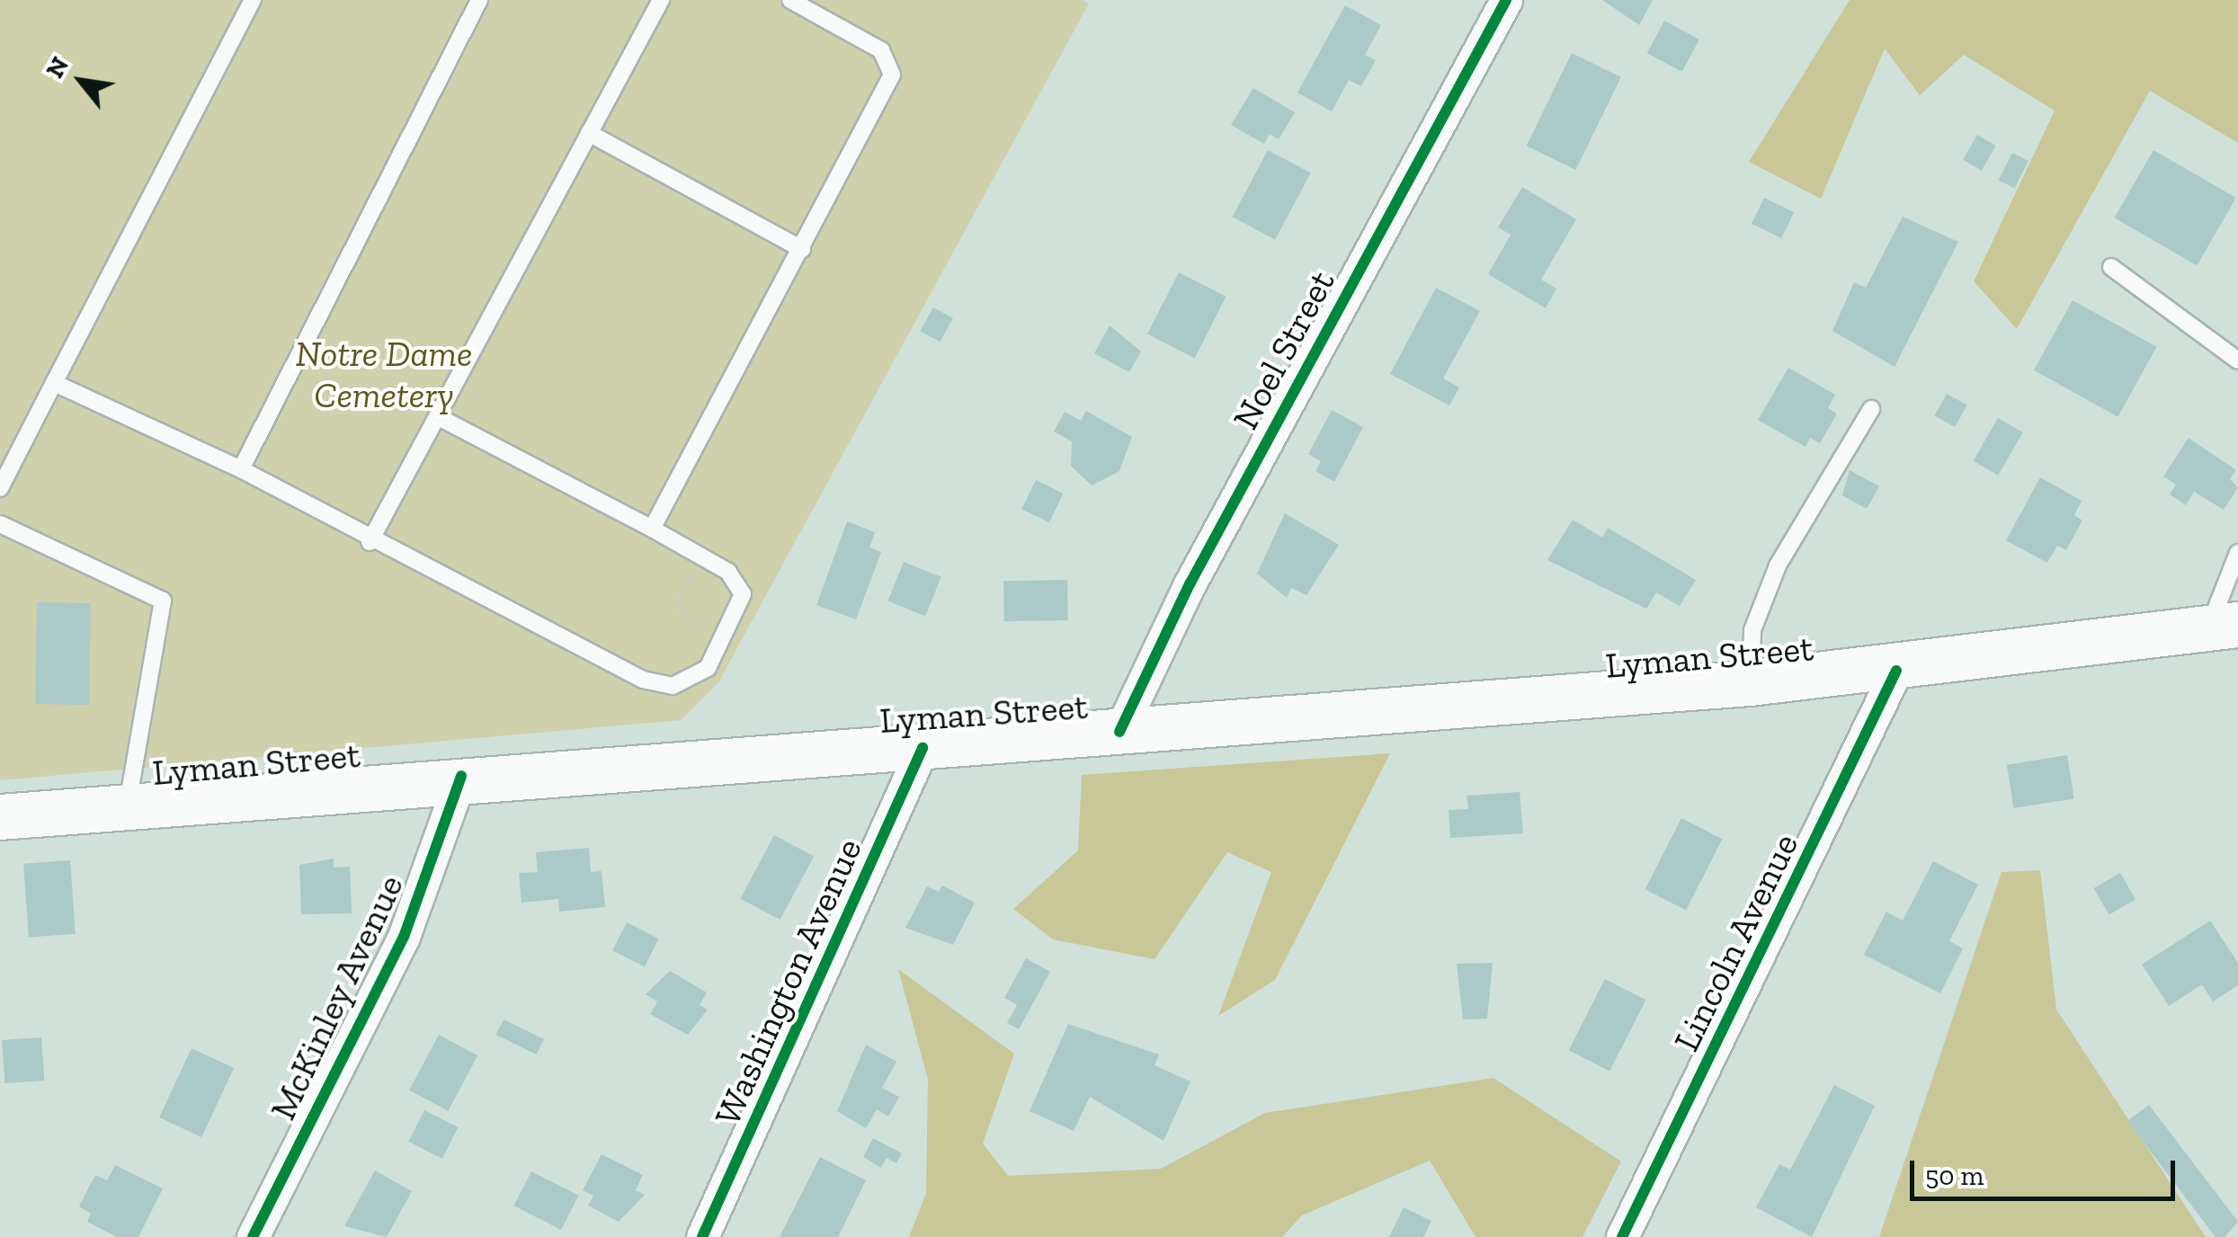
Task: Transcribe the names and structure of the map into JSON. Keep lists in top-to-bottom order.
{
  "streets": {
    "main road": ["Lyman Street"],
    "street": [
      "Noel Street",
      "Lincoln Avenue",
      "Washington Avenue",
      "McKinley Avenue"
    ]
  },
  "crossings": [
    ["Noel Street", "Lyman Street"],
    ["Lyman Street", "Lincoln Avenue"],
    ["Lyman Street", "Washington Avenue"],
    ["Lyman Street", "McKinley Avenue"]
  ],
  "parks": ["Notre Dame Cemetery"],
  "scale_bar": "50 m",
  "north": "top left"
}
